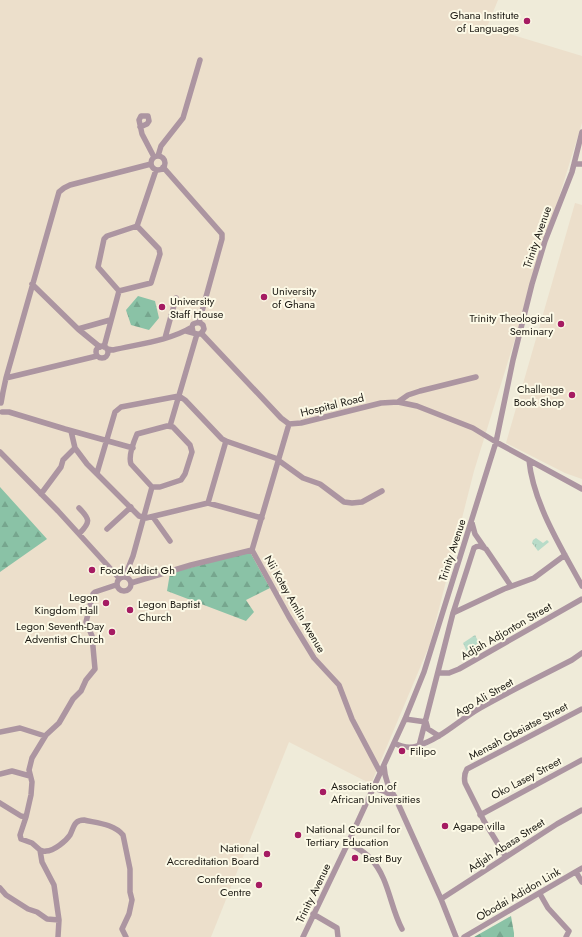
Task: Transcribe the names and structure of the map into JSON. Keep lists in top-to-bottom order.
{
  "streets": {
    "street": [
      "Trinity Avenue",
      "Hospital Road",
      "Nii Kotey Amlin Avenue",
      "Adjah Adjonton Street",
      "Ago Ali Street",
      "Mensah Gbeiatse Street",
      "Oko Lasey Street",
      "Adjah Abasa Street",
      "Obodai Adidon Link"
    ]
  },
  "crossings": [
    ["Trinity Avenue", "Hospital Road"],
    ["Trinity Avenue", "Nii Kotey Amlin Avenue"],
    ["Trinity Avenue", "Ago Ali Street"],
    ["Mensah Gbeiatse Street", "Oko Lasey Street"],
    ["Mensah Gbeiatse Street", "Adjah Abasa Street"]
  ],
  "places": [
    "Ghana Institute of Languages",
    "University of Ghana",
    "University Staff House",
    "Trinity Theological Seminary",
    "Challenge Book Shop",
    "Food Addict Gh",
    "Legon Kingdom Hall",
    "Legon Baptist Church",
    "Legon Seventh-Day Adventist Church",
    "Filipo",
    "Association of African Universities",
    "Agape villa",
    "National Council for Tertiary Education",
    "National Accreditation Board",
    "Best Buy",
    "Conference Centre"
  ]
}
